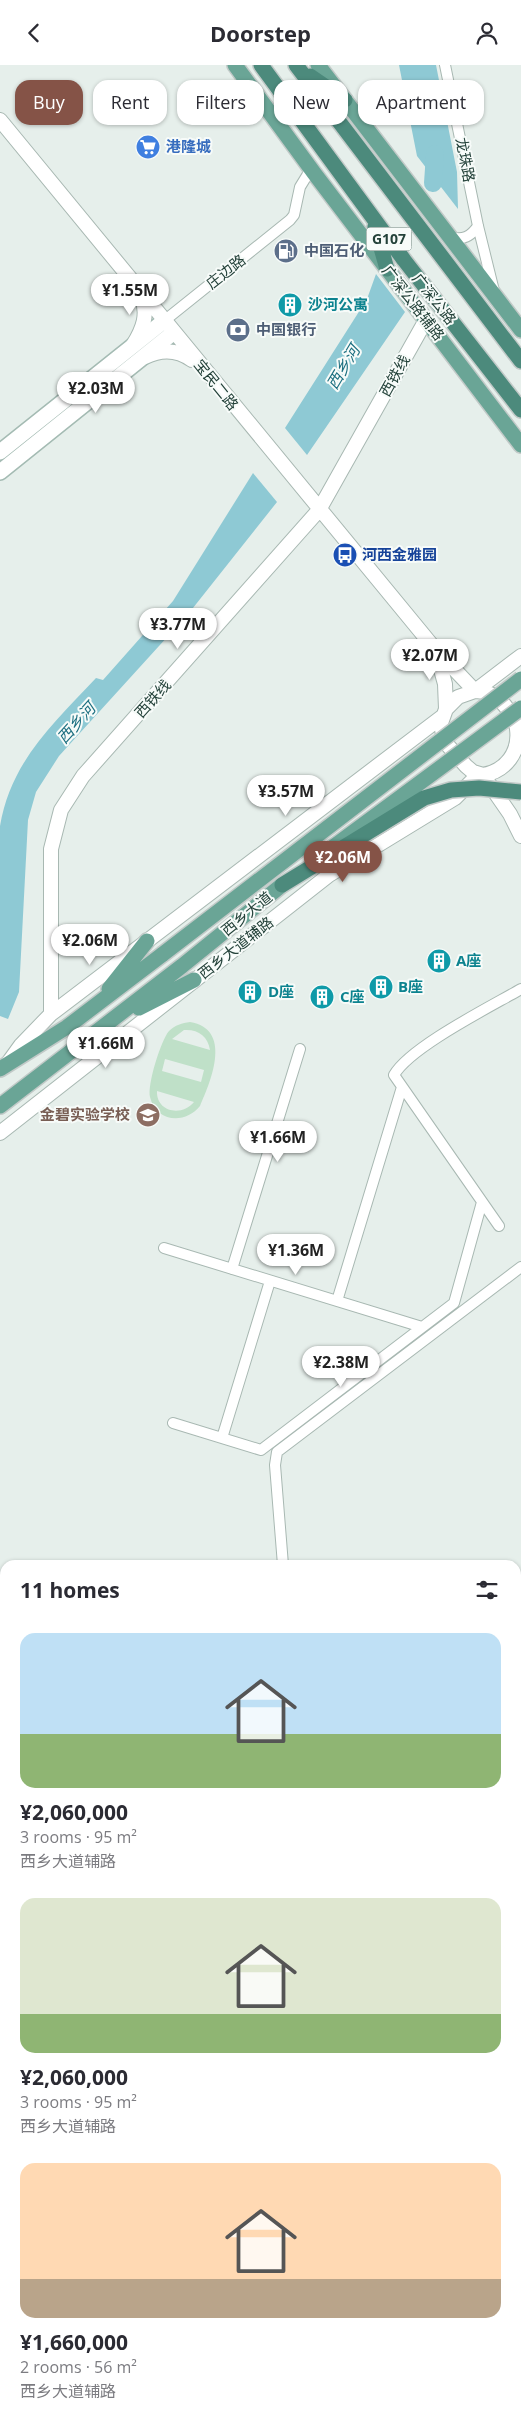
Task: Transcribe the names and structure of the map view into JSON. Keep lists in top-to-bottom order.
{
  "streets": {
    "highway": ["G107", "广深公路"],
    "main road": ["庄边路", "广深公路辅路", "西乡大道"],
    "street": [
      "龙珠路",
      "西铁线",
      "宝民二路",
      "西乡大道辅路"
    ]
  },
  "crossings": [
    ["庄边路", "广深公路辅路"],
    ["庄边路", "宝民二路"],
    ["广深公路辅路", "西铁线"],
    ["西铁线", "宝民二路"],
    ["宝民二路", "西乡大道辅路"]
  ],
  "water": ["西乡河"],
  "places": {
    "supermarket": ["港隆城"],
    "fuel station": ["中国石化"],
    "building": [
      "沙河公寓",
      "A座",
      "B座",
      "D座",
      "C座"
    ],
    "bank": ["中国银行"],
    "bus stop": ["河西金雅园"],
    "school or university": ["金碧实验学校"]
  },
  "page": {
    "header": "Doorstep",
    "chip": [
      "Buy",
      "Rent",
      "Filters",
      "New",
      "Apartment"
    ],
    "price": [
      "¥1.55M",
      "¥2.03M",
      "¥3.77M",
      "¥2.07M",
      "¥3.57M",
      "¥2.06M",
      "¥2.06M",
      "¥1.66M",
      "¥1.66M",
      "¥1.36M",
      "¥2.38M"
    ],
    "heading": "11 homes",
    "list": [
      {
        "name": "¥2,060,000",
        "note": "3 rooms · 95 m² · 西乡大道辅路"
      },
      {
        "name": "¥2,060,000",
        "note": "3 rooms · 95 m² · 西乡大道辅路"
      },
      {
        "name": "¥1,660,000",
        "note": "2 rooms · 56 m² · 西乡大道辅路"
      }
    ]
  }
}
